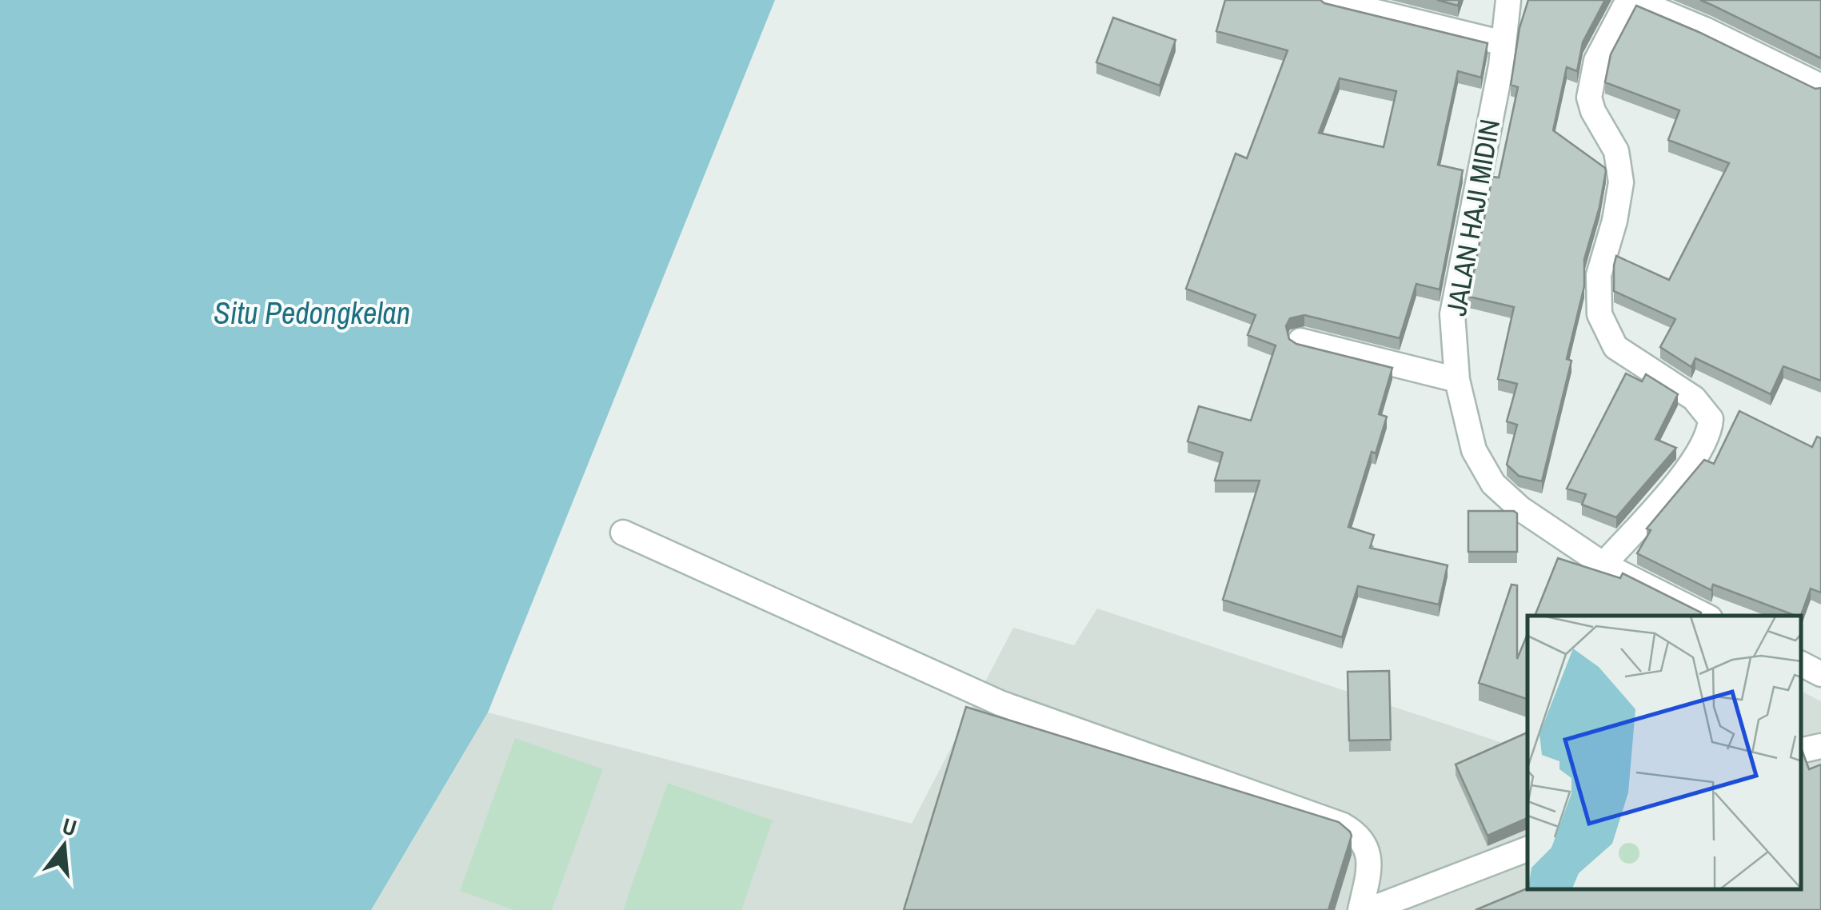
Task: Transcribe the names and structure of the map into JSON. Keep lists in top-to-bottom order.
{
  "streets": {
    "street": ["JALAN HAJI MIDIN"]
  },
  "water": ["Situ Pedongkelan"],
  "north": "top"
}
